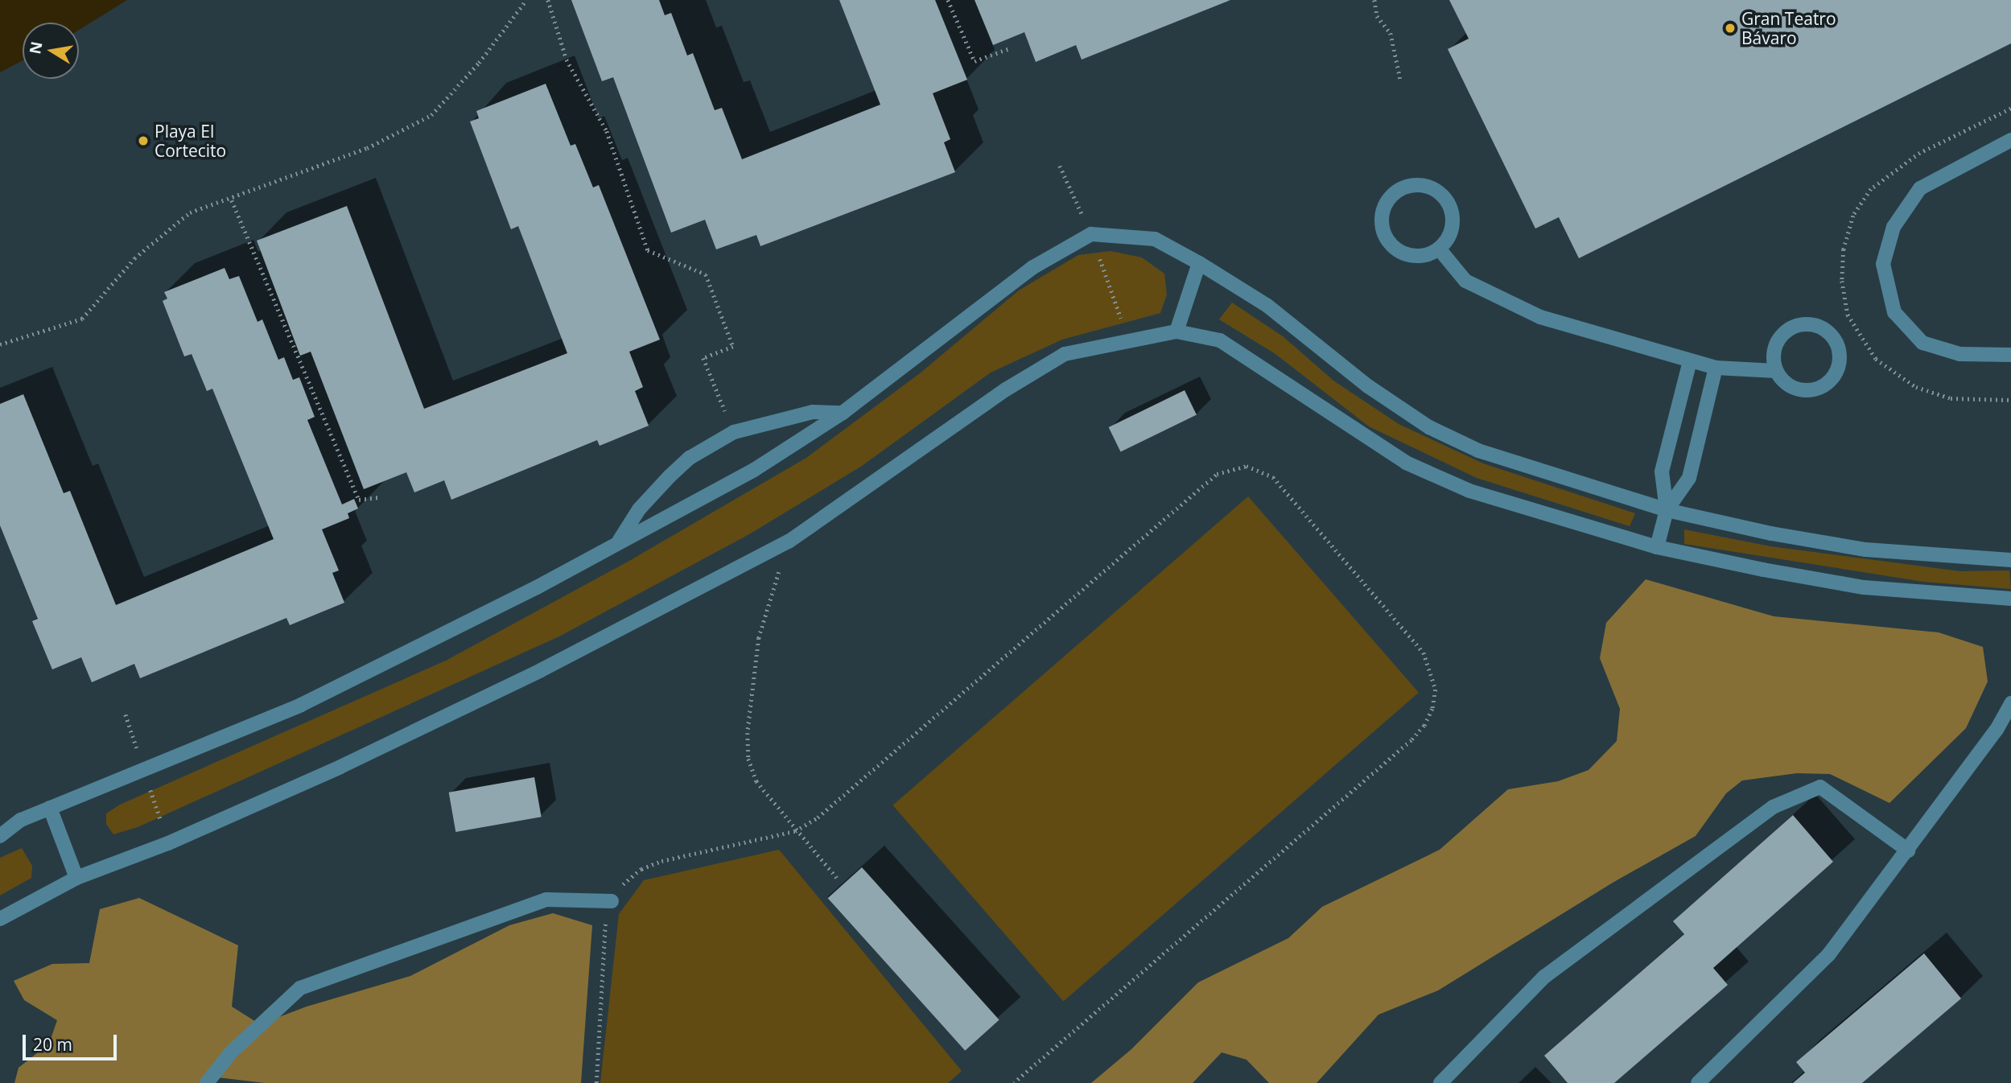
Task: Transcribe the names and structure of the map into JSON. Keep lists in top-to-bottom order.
{
  "places": ["Gran Teatro Bávaro", "Playa El Cortecito"],
  "scale_bar": "20 m",
  "north": "left"
}
